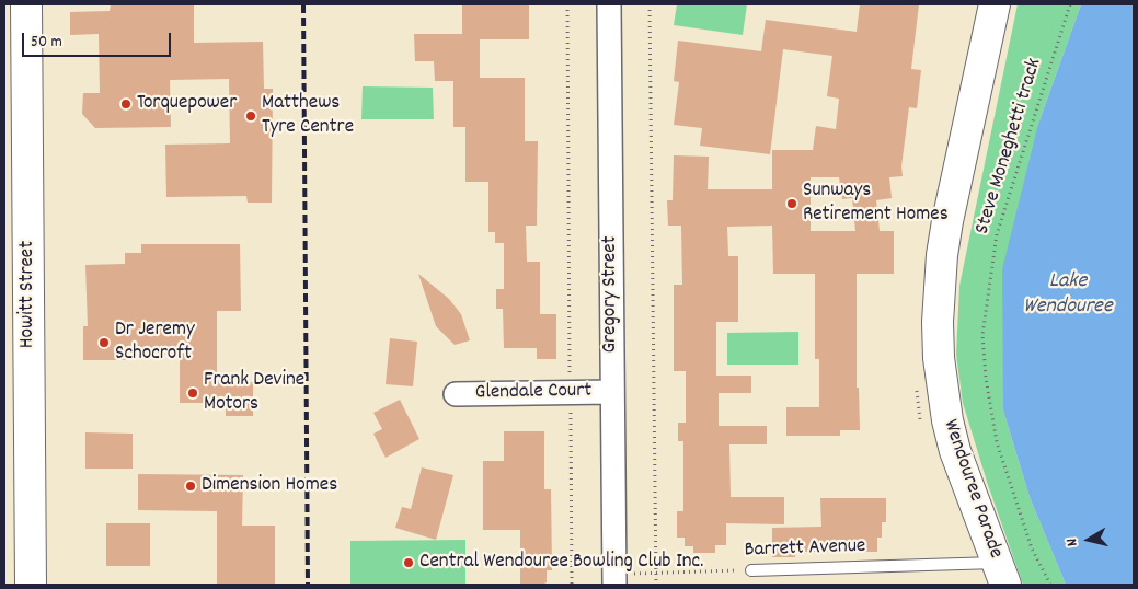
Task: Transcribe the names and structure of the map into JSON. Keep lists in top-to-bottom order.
{
  "streets": {
    "main road": ["Howitt Street", "Wendouree Parade"],
    "street": ["Gregory Street", "Glendale Court"],
    "lane": ["Barrett Avenue"],
    "path": ["Steve Moneghetti track"]
  },
  "crossings": [
    ["Gregory Street", "Glendale Court"],
    ["Gregory Street", "Barrett Avenue"],
    ["Wendouree Parade", "Barrett Avenue"]
  ],
  "water": ["Lake Wendouree"],
  "places": [
    "Torquepower",
    "Matthews Tyre Centre",
    "Sunways Retirement Homes",
    "Dr Jeremy Schocroft",
    "Frank Devine Motors",
    "Dimension Homes",
    "Central Wendouree Bowling Club Inc."
  ],
  "scale_bar": "50 m",
  "north": "left"
}
